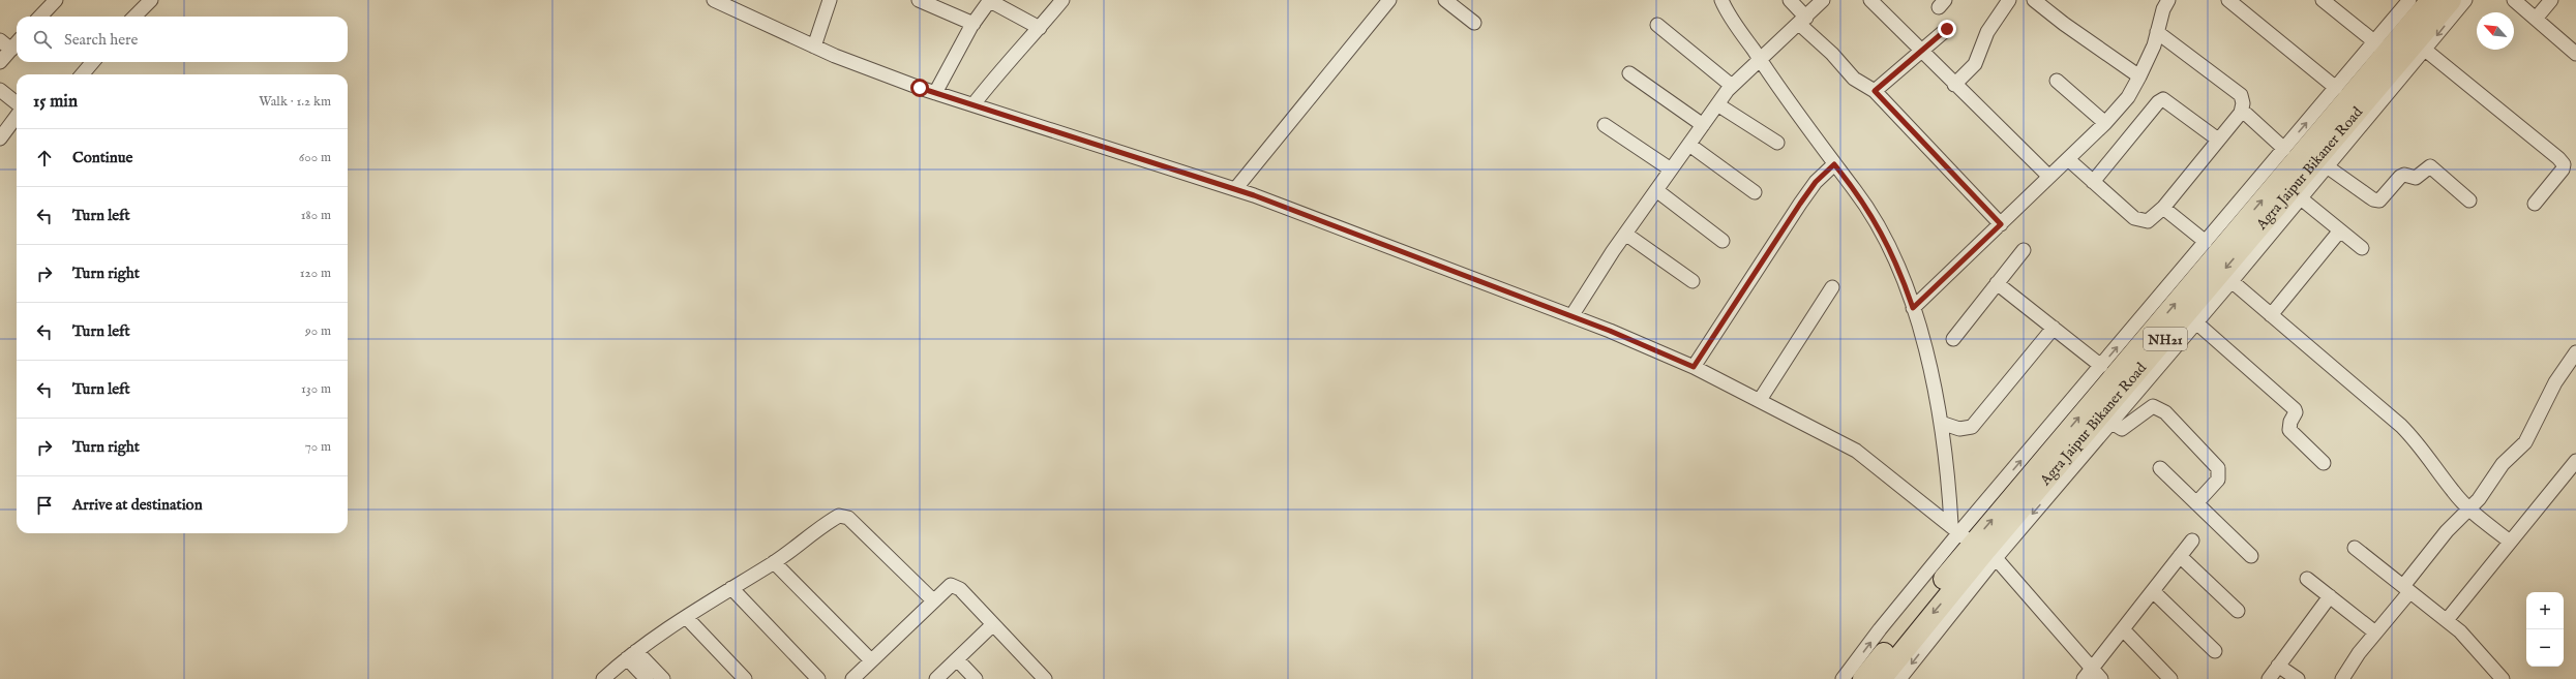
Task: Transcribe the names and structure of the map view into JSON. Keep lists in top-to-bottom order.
{
  "streets": {
    "highway": ["Agra Jaipur Bikaner Road", "NH21"]
  },
  "north": "top left",
  "page": {
    "search": "Search here",
    "heading": ["15 min", "Walk · 1.2 km"],
    "list": [
      ["Continue", "600 m"],
      ["Turn left", "180 m"],
      ["Turn right", "120 m"],
      ["Turn left", "90 m"],
      ["Turn left", "130 m"],
      ["Turn right", "70 m"],
      "Arrive at destination"
    ],
    "map_buttons": ["+", "−"]
  }
}
